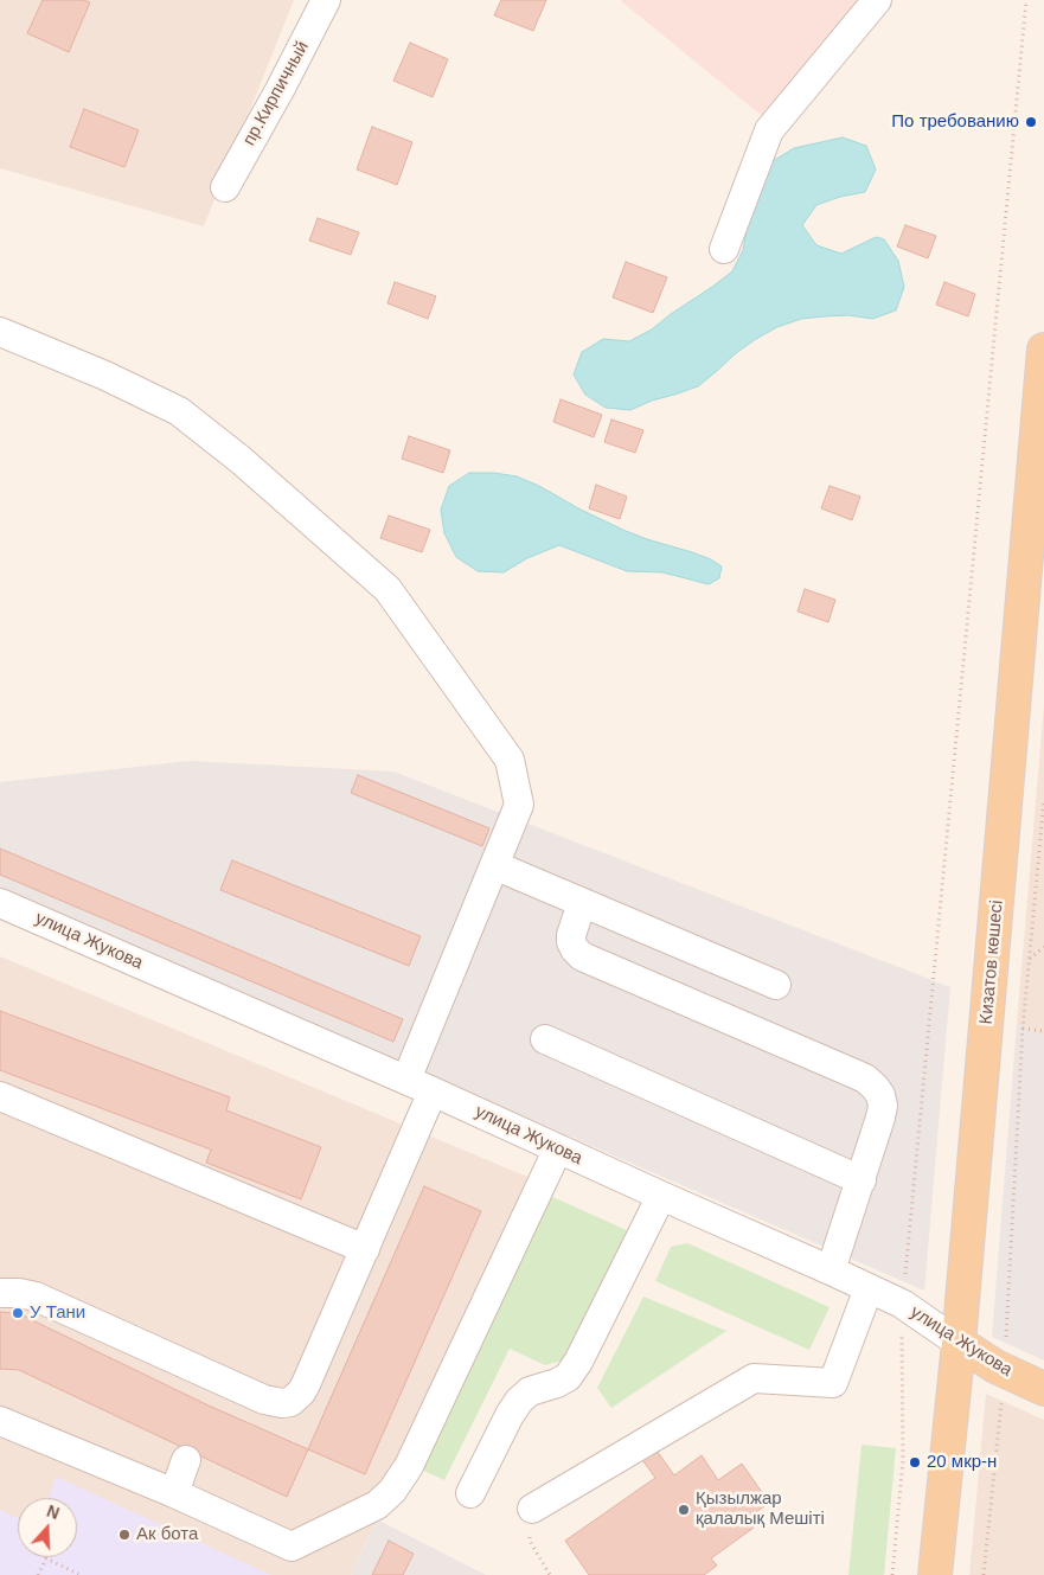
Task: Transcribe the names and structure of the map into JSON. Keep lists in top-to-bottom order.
{
  "streets": {
    "main road": ["улица Жукова", "Кизатов көшесі"],
    "street": ["пр.Кирпичный"]
  },
  "crossings": [
    ["улица Жукова", "Кизатов көшесі"]
  ],
  "places": [
    "По требованию",
    "У Тани",
    "20 мкр-н",
    "Қызылжар қалалық Мешіті",
    "Ак бота"
  ],
  "north": "top"
}
